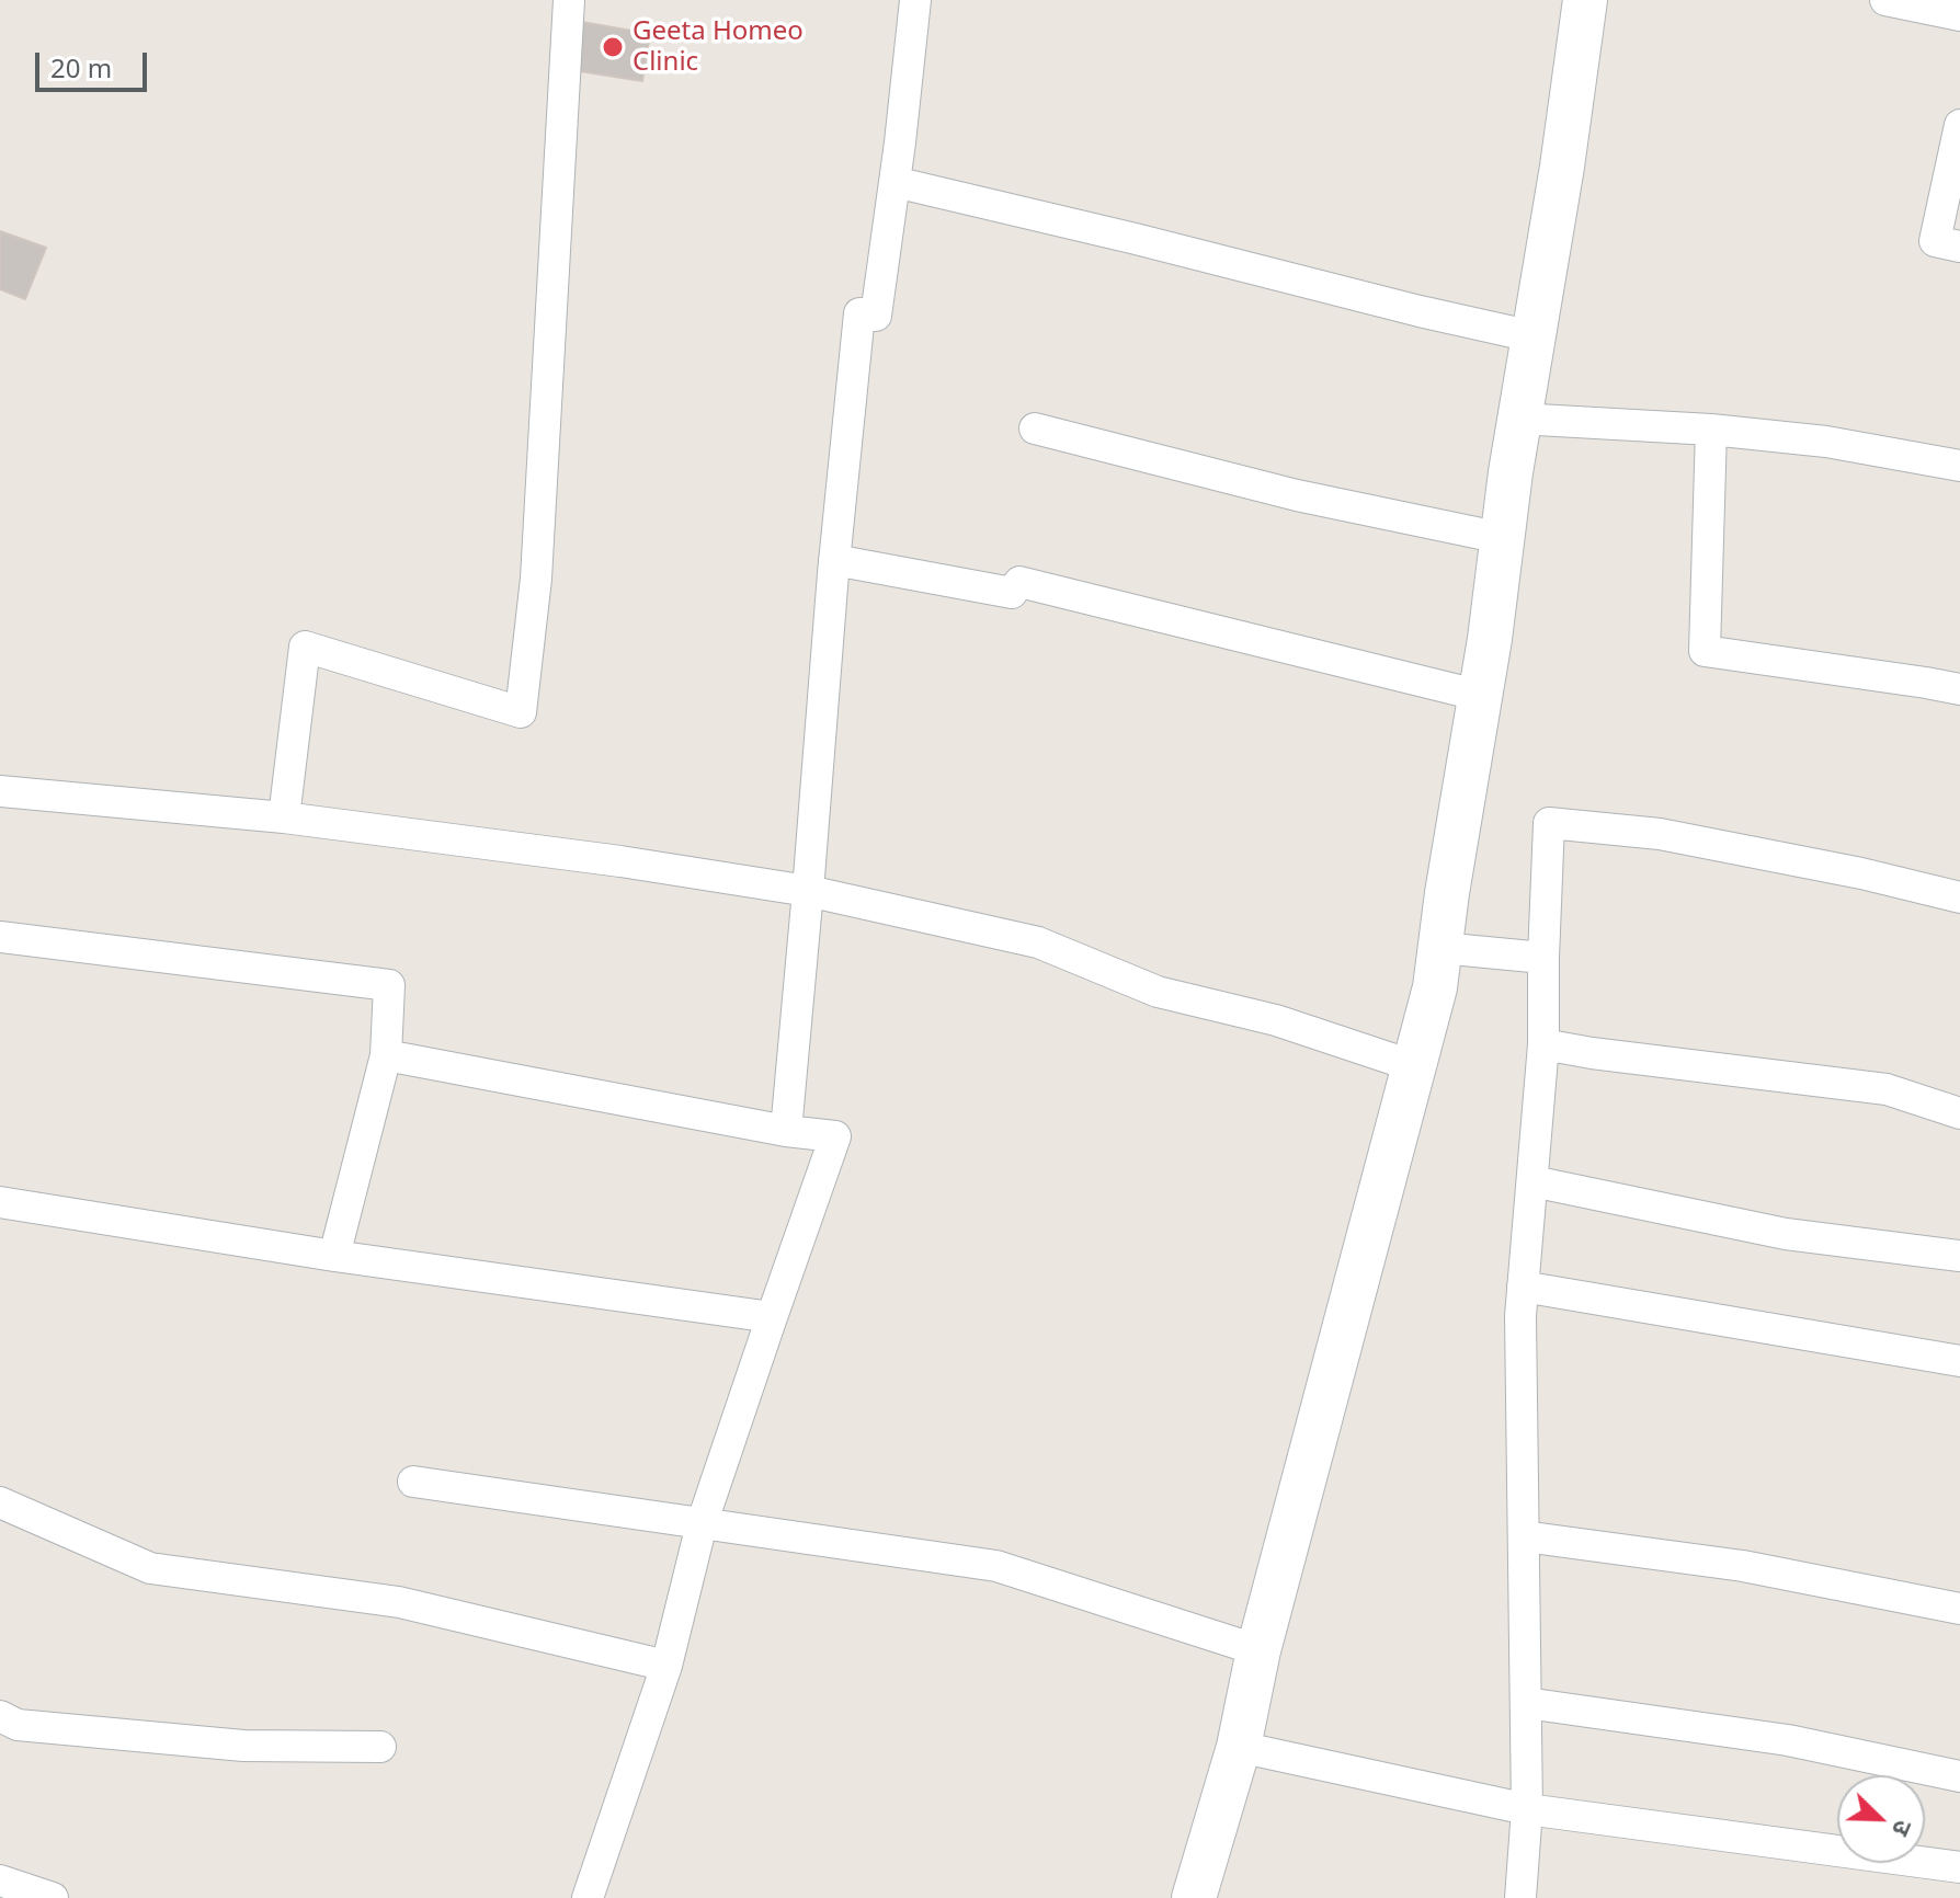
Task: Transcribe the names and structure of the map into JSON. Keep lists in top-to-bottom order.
{
  "places": ["Geeta Homeo Clinic"],
  "scale_bar": "20 m",
  "north": "bottom right"
}
